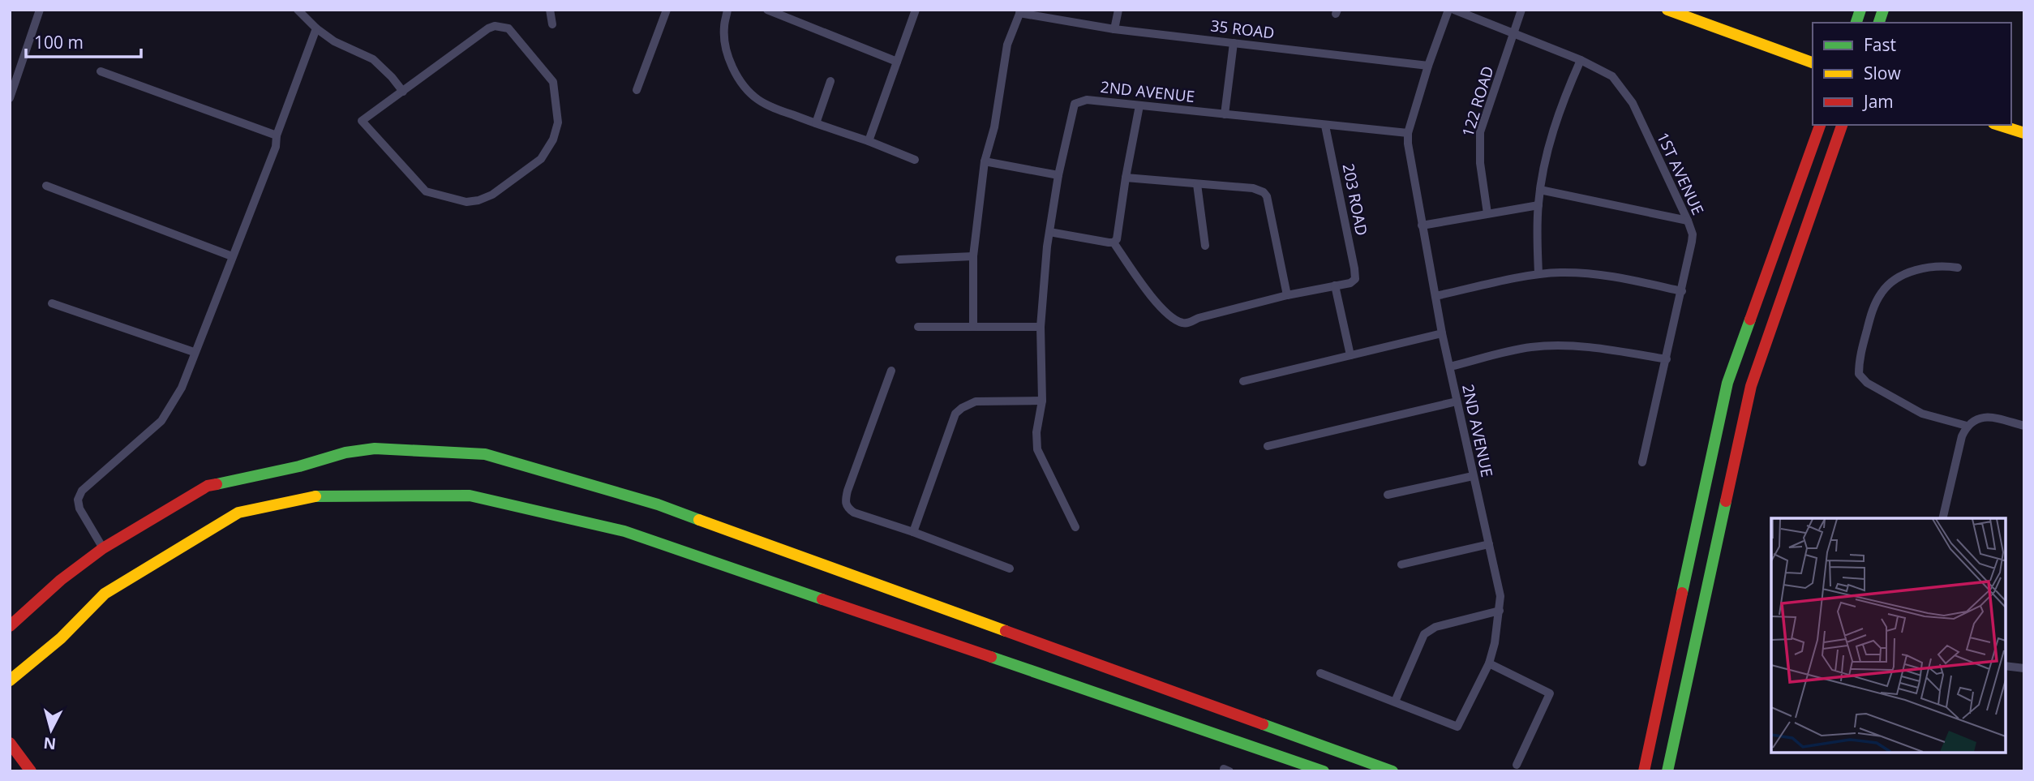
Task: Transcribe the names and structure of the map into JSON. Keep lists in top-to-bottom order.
{
  "streets": {
    "street": [
      "35 ROAD",
      "2ND AVENUE",
      "122 ROAD",
      "1ST AVENUE",
      "203 ROAD"
    ]
  },
  "crossings": [
    ["35 ROAD", "2ND AVENUE"],
    ["2ND AVENUE", "203 ROAD"],
    ["122 ROAD", "1ST AVENUE"]
  ],
  "legend": ["Fast", "Slow", "Jam"],
  "scale_bar": "100 m",
  "north": "bottom"
}
